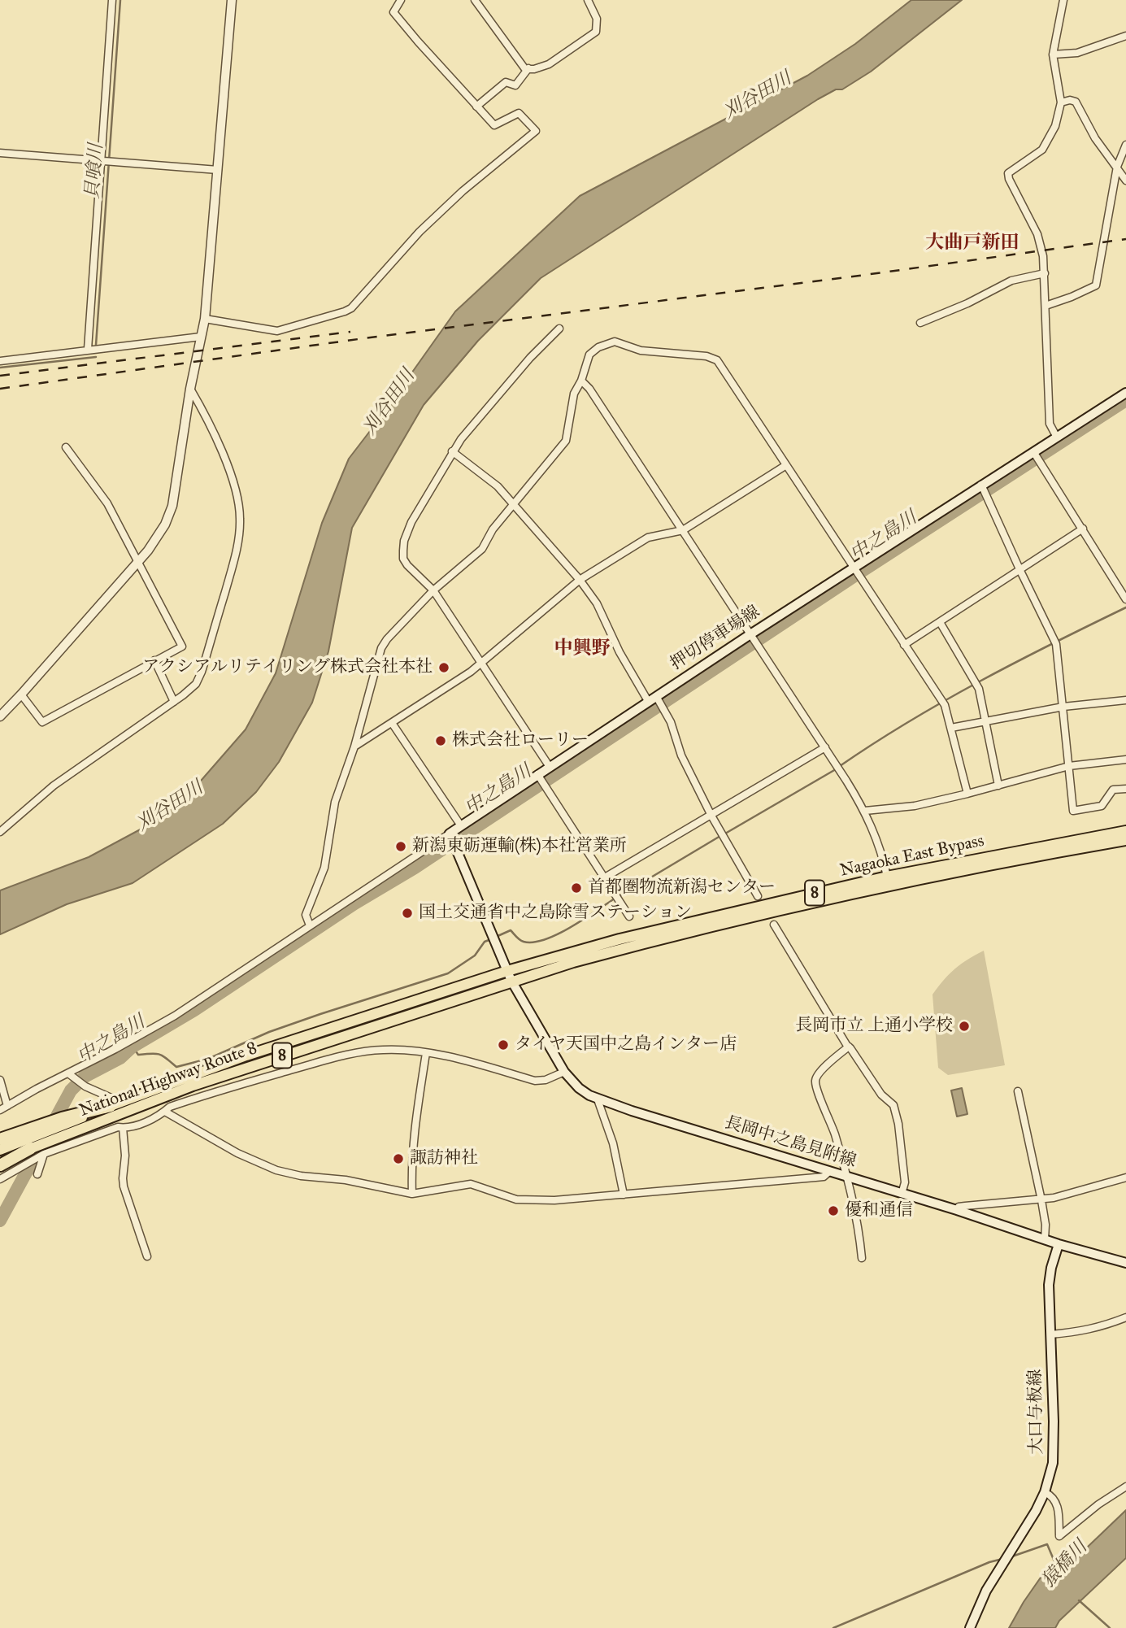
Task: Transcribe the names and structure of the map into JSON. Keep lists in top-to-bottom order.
{
  "streets": {
    "highway": ["Nagaoka East Bypass", "8", "National Highway Route 8"],
    "main road": ["押切停車場線", "長岡中之島見附線", "大口与板線"]
  },
  "crossings": [
    ["Nagaoka East Bypass", "National Highway Route 8"],
    ["Nagaoka East Bypass", "長岡中之島見附線"],
    ["National Highway Route 8", "長岡中之島見附線"],
    ["長岡中之島見附線", "大口与板線"]
  ],
  "districts": ["大曲戸新田", "中興野"],
  "water": [
    "刈谷田川",
    "貝喰川",
    "中之島川",
    "猿橋川"
  ],
  "places": [
    "アクシアルリテイリング株式会社本社",
    "株式会社ローリー",
    "新潟東砺運輸(株)本社営業所",
    "首都圏物流新潟センター",
    "国土交通省中之島除雪ステーション",
    "長岡市立 上通小学校",
    "タイヤ天国中之島インター店",
    "諏訪神社",
    "優和通信"
  ]
}
